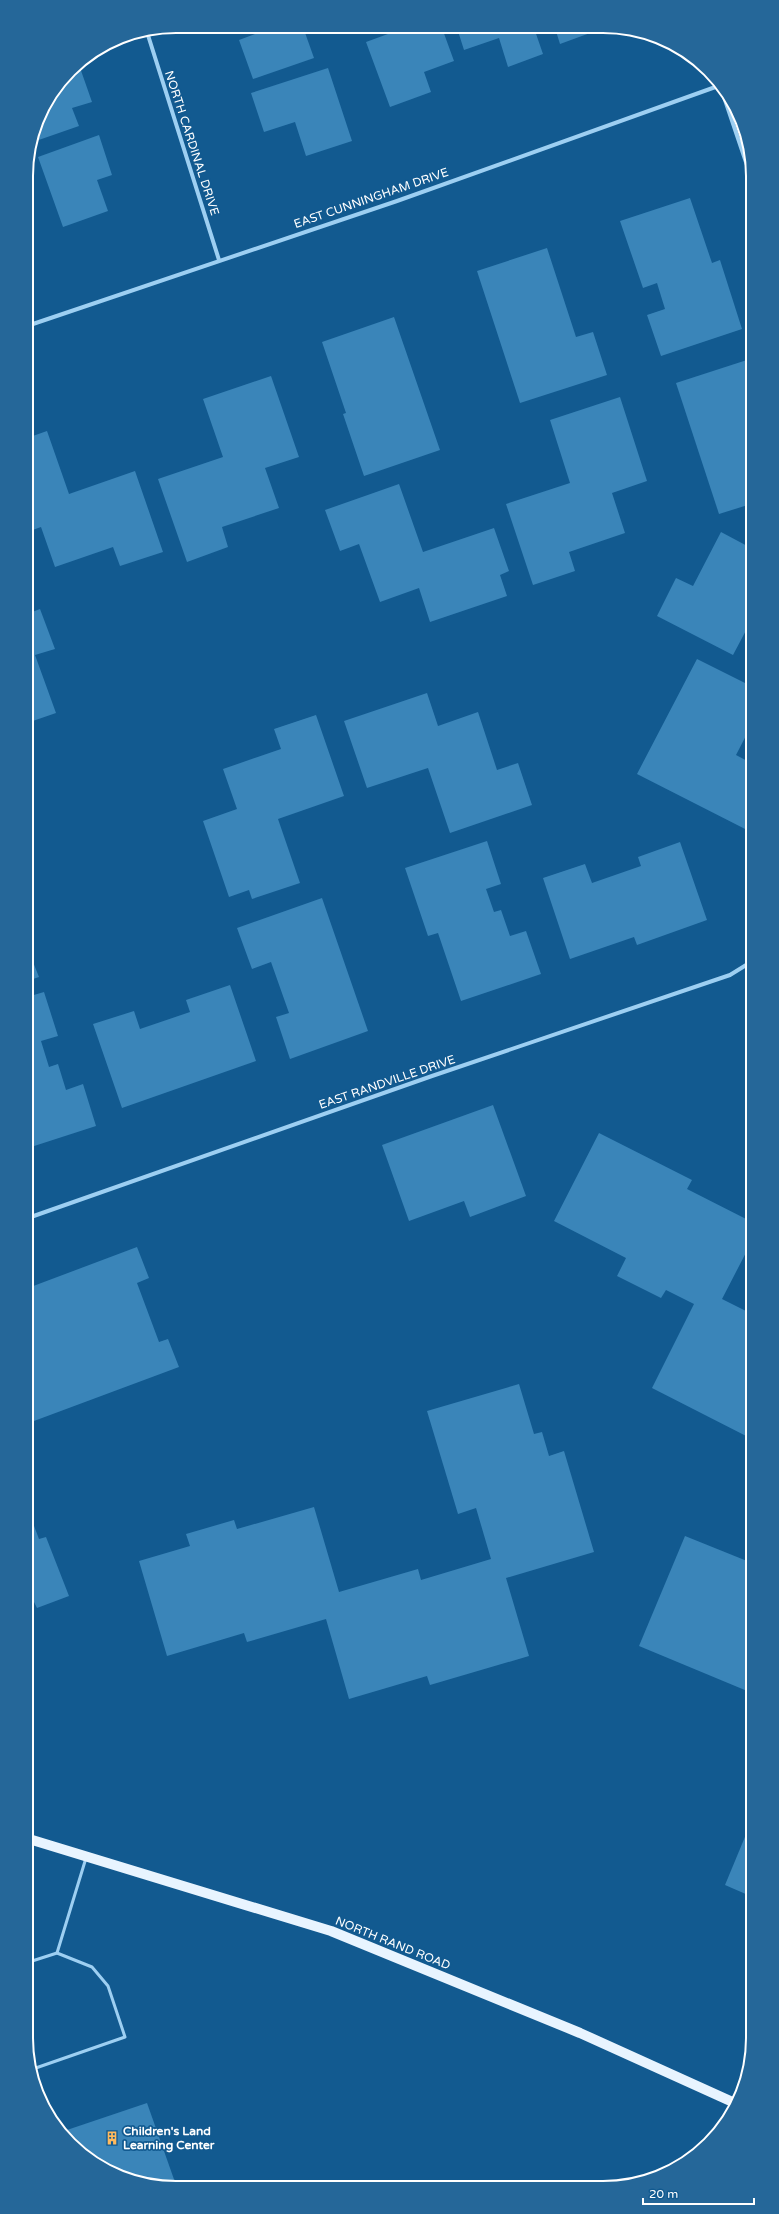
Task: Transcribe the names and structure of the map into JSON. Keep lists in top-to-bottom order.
{
  "streets": {
    "main road": ["NORTH RAND ROAD"],
    "street": ["NORTH CARDINAL DRIVE", "EAST CUNNINGHAM DRIVE", "EAST RANDVILLE DRIVE"]
  },
  "crossings": [
    ["NORTH CARDINAL DRIVE", "EAST CUNNINGHAM DRIVE"]
  ],
  "places": {
    "building": ["Children's Land Learning Center"]
  },
  "scale_bar": "20 m"
}
